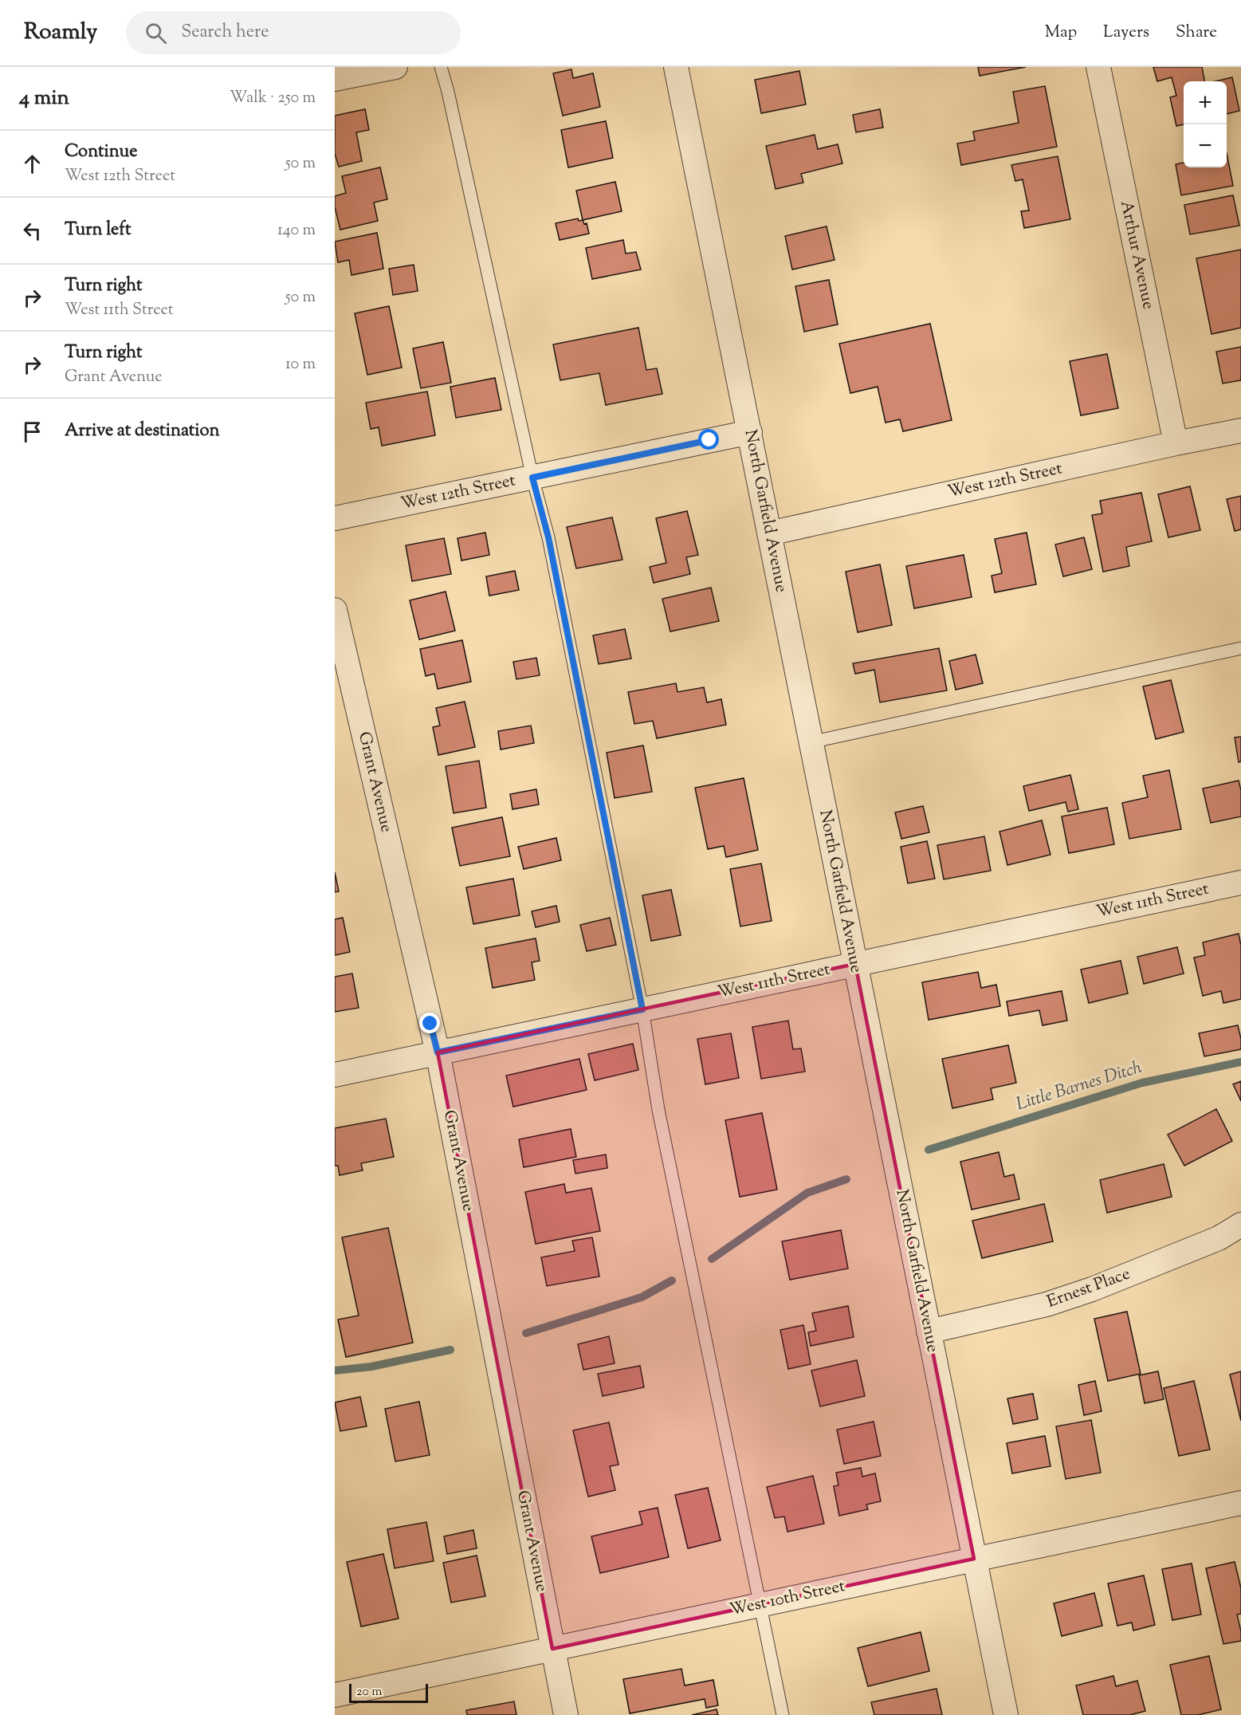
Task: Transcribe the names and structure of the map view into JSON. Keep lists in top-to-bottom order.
{
  "streets": {
    "street": [
      "Arthur Avenue",
      "West 12th Street",
      "North Garfield Avenue",
      "Grant Avenue",
      "West 11th Street",
      "Ernest Place",
      "West 10th Street"
    ]
  },
  "crossings": [
    ["Arthur Avenue", "West 12th Street"],
    ["West 12th Street", "North Garfield Avenue"],
    ["North Garfield Avenue", "West 11th Street"],
    ["North Garfield Avenue", "Ernest Place"],
    ["North Garfield Avenue", "West 10th Street"],
    ["Grant Avenue", "West 11th Street"],
    ["Grant Avenue", "West 10th Street"]
  ],
  "water": ["Little Barnes Ditch"],
  "scale_bar": "20 m",
  "page": {
    "header": "Roamly",
    "search": "Search here",
    "nav": ["Map", "Layers", "Share"],
    "heading": ["4 min", "Walk · 250 m"],
    "map_buttons": ["+", "−"],
    "list": [
      ["Continue", "West 12th Street", "50 m"],
      ["Turn left", "140 m"],
      ["Turn right", "West 11th Street", "50 m"],
      ["Turn right", "Grant Avenue", "10 m"],
      "Arrive at destination"
    ],
    "scale": "20 m"
  }
}
